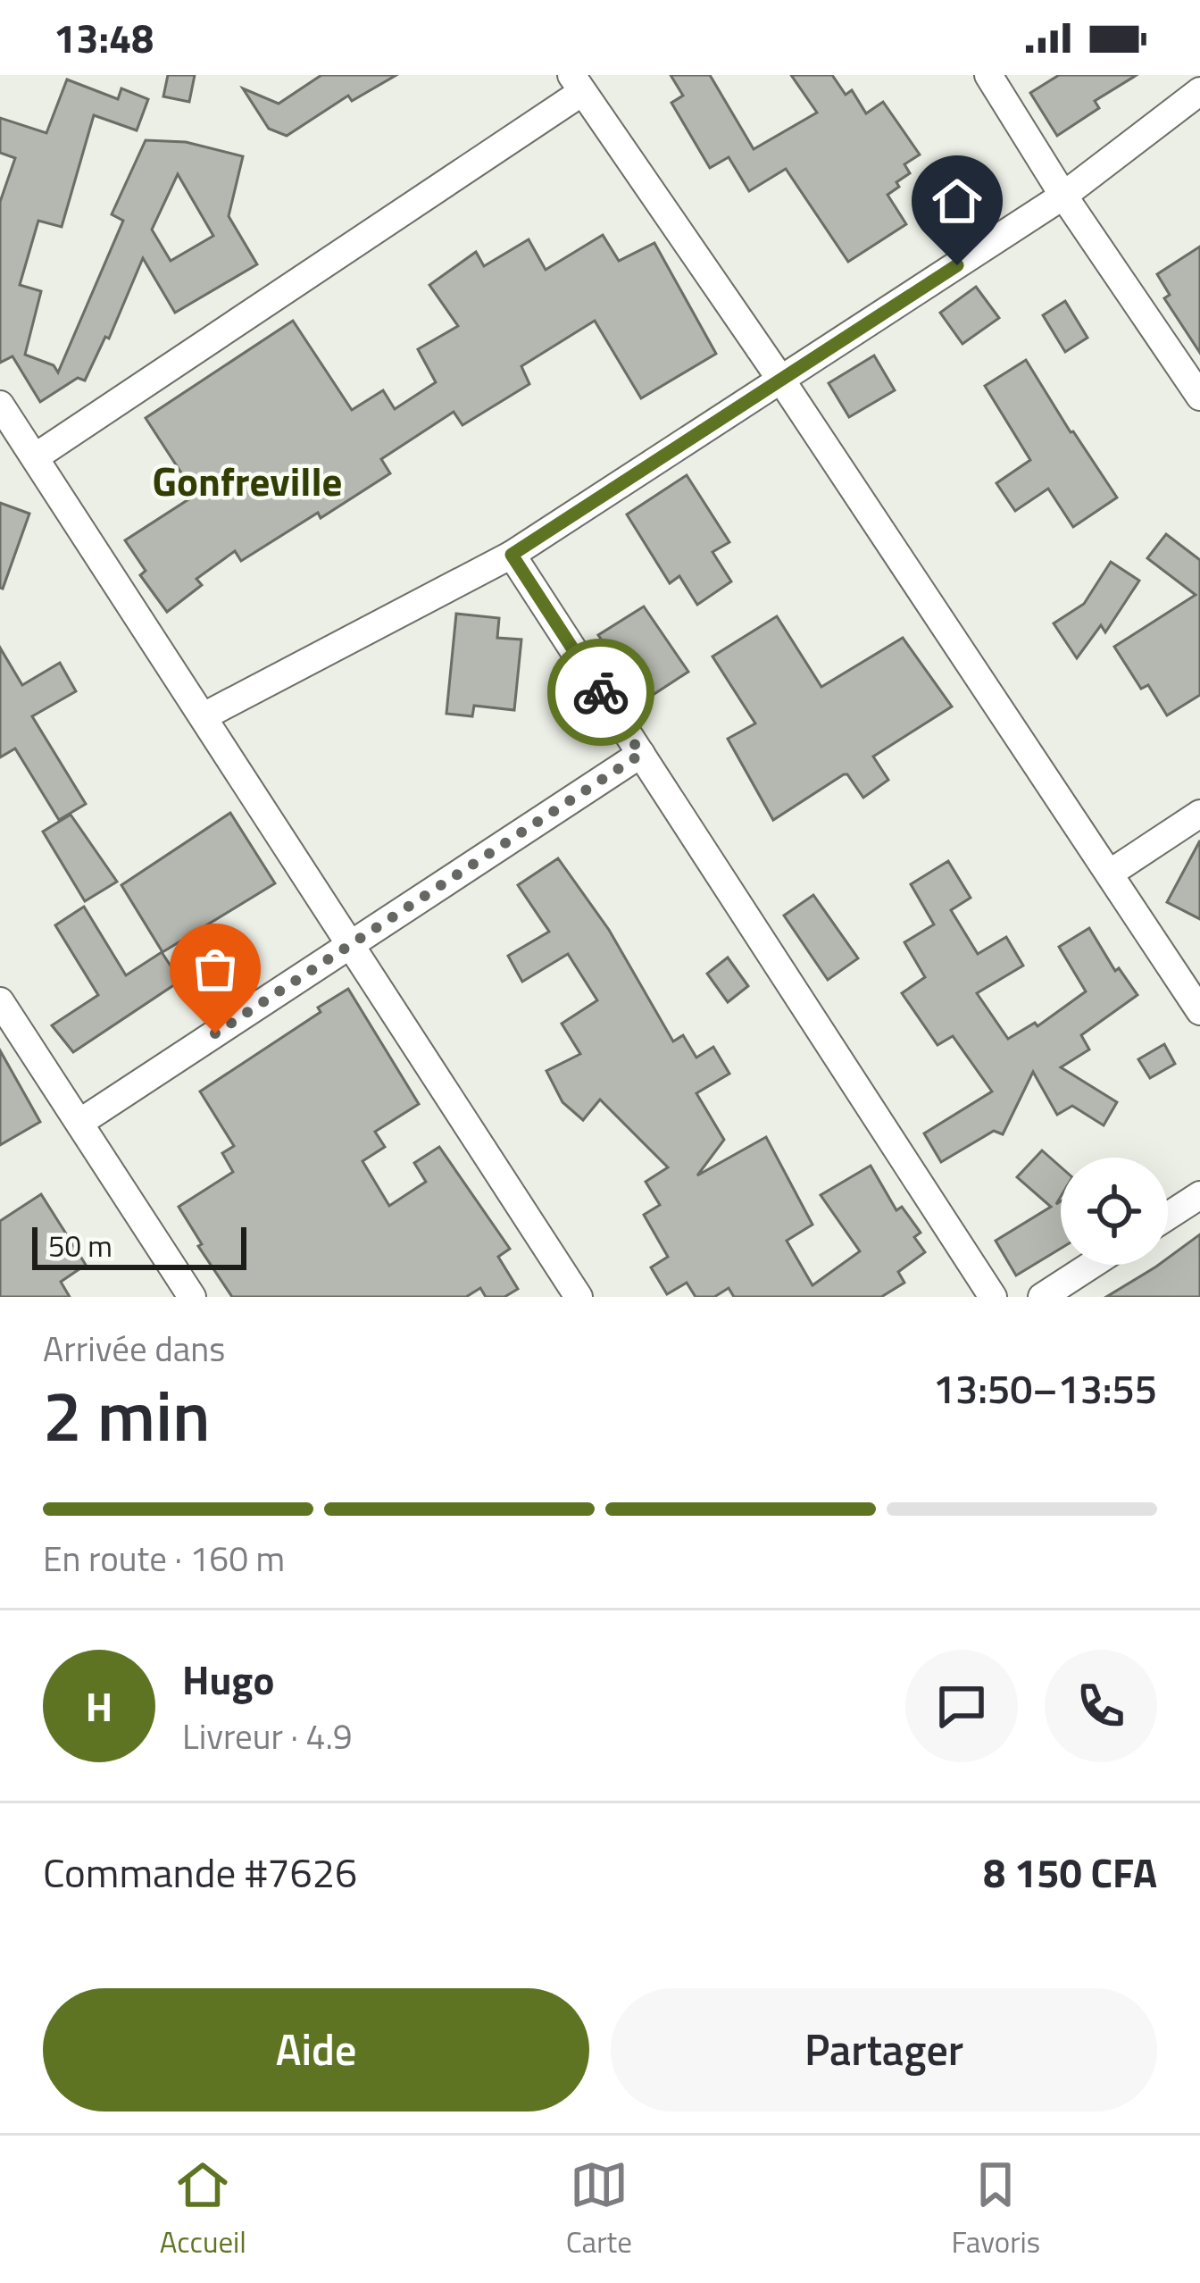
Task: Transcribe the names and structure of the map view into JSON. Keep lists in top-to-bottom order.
{
  "districts": ["Gonfreville"],
  "scale_bar": "50 m",
  "page": {
    "status": "13:48",
    "scale": "50 m",
    "heading": ["2 min", "Arrivée dans", "13:50–13:55"],
    "panel": [
      "Hugo",
      "Livreur · 4.9",
      "Commande #7626",
      "8 150 CFA"
    ],
    "bar": "En route · 160 m",
    "round": "H",
    "buttons": ["Aide", "Partager"],
    "tabs": ["Accueil", "Carte", "Favoris"]
  }
}
